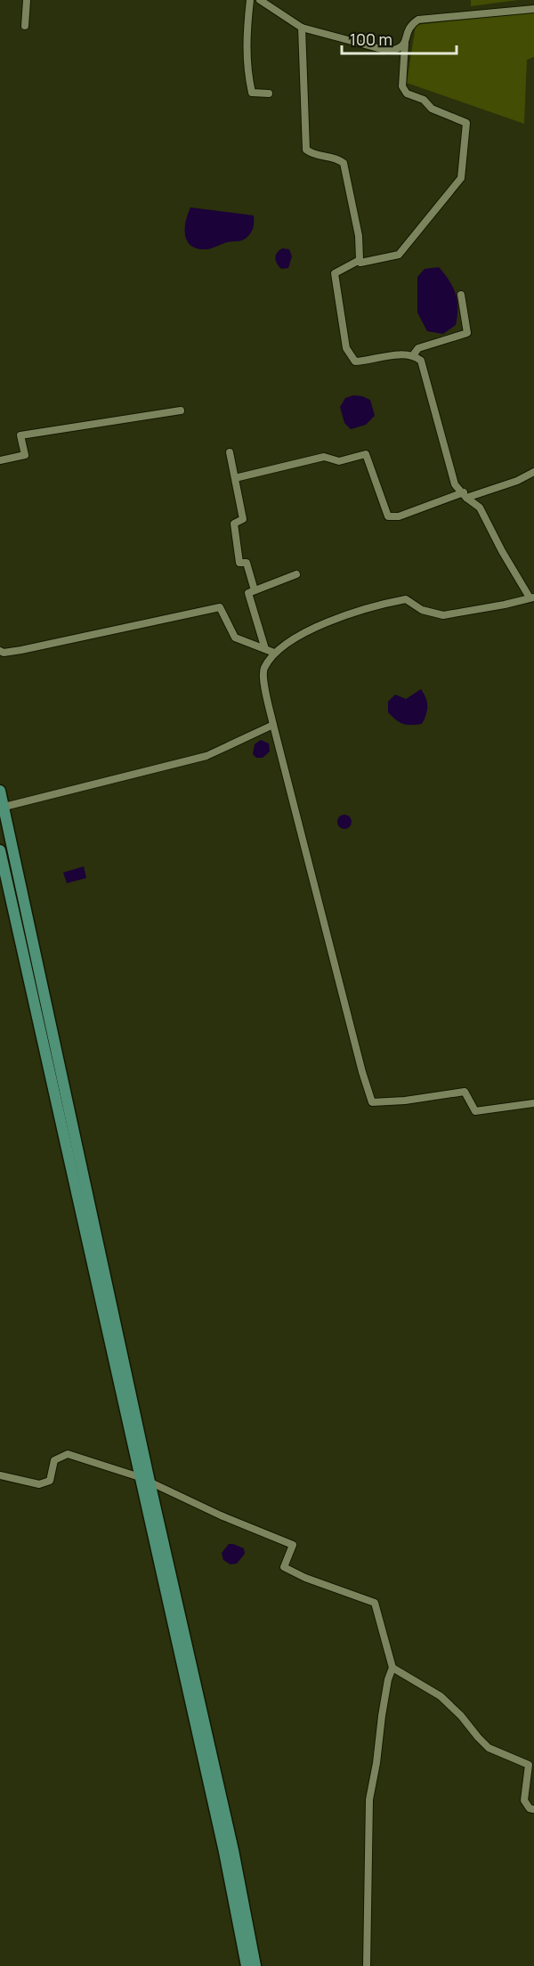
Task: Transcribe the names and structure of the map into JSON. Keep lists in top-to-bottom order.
{
  "scale_bar": "100 m"
}
